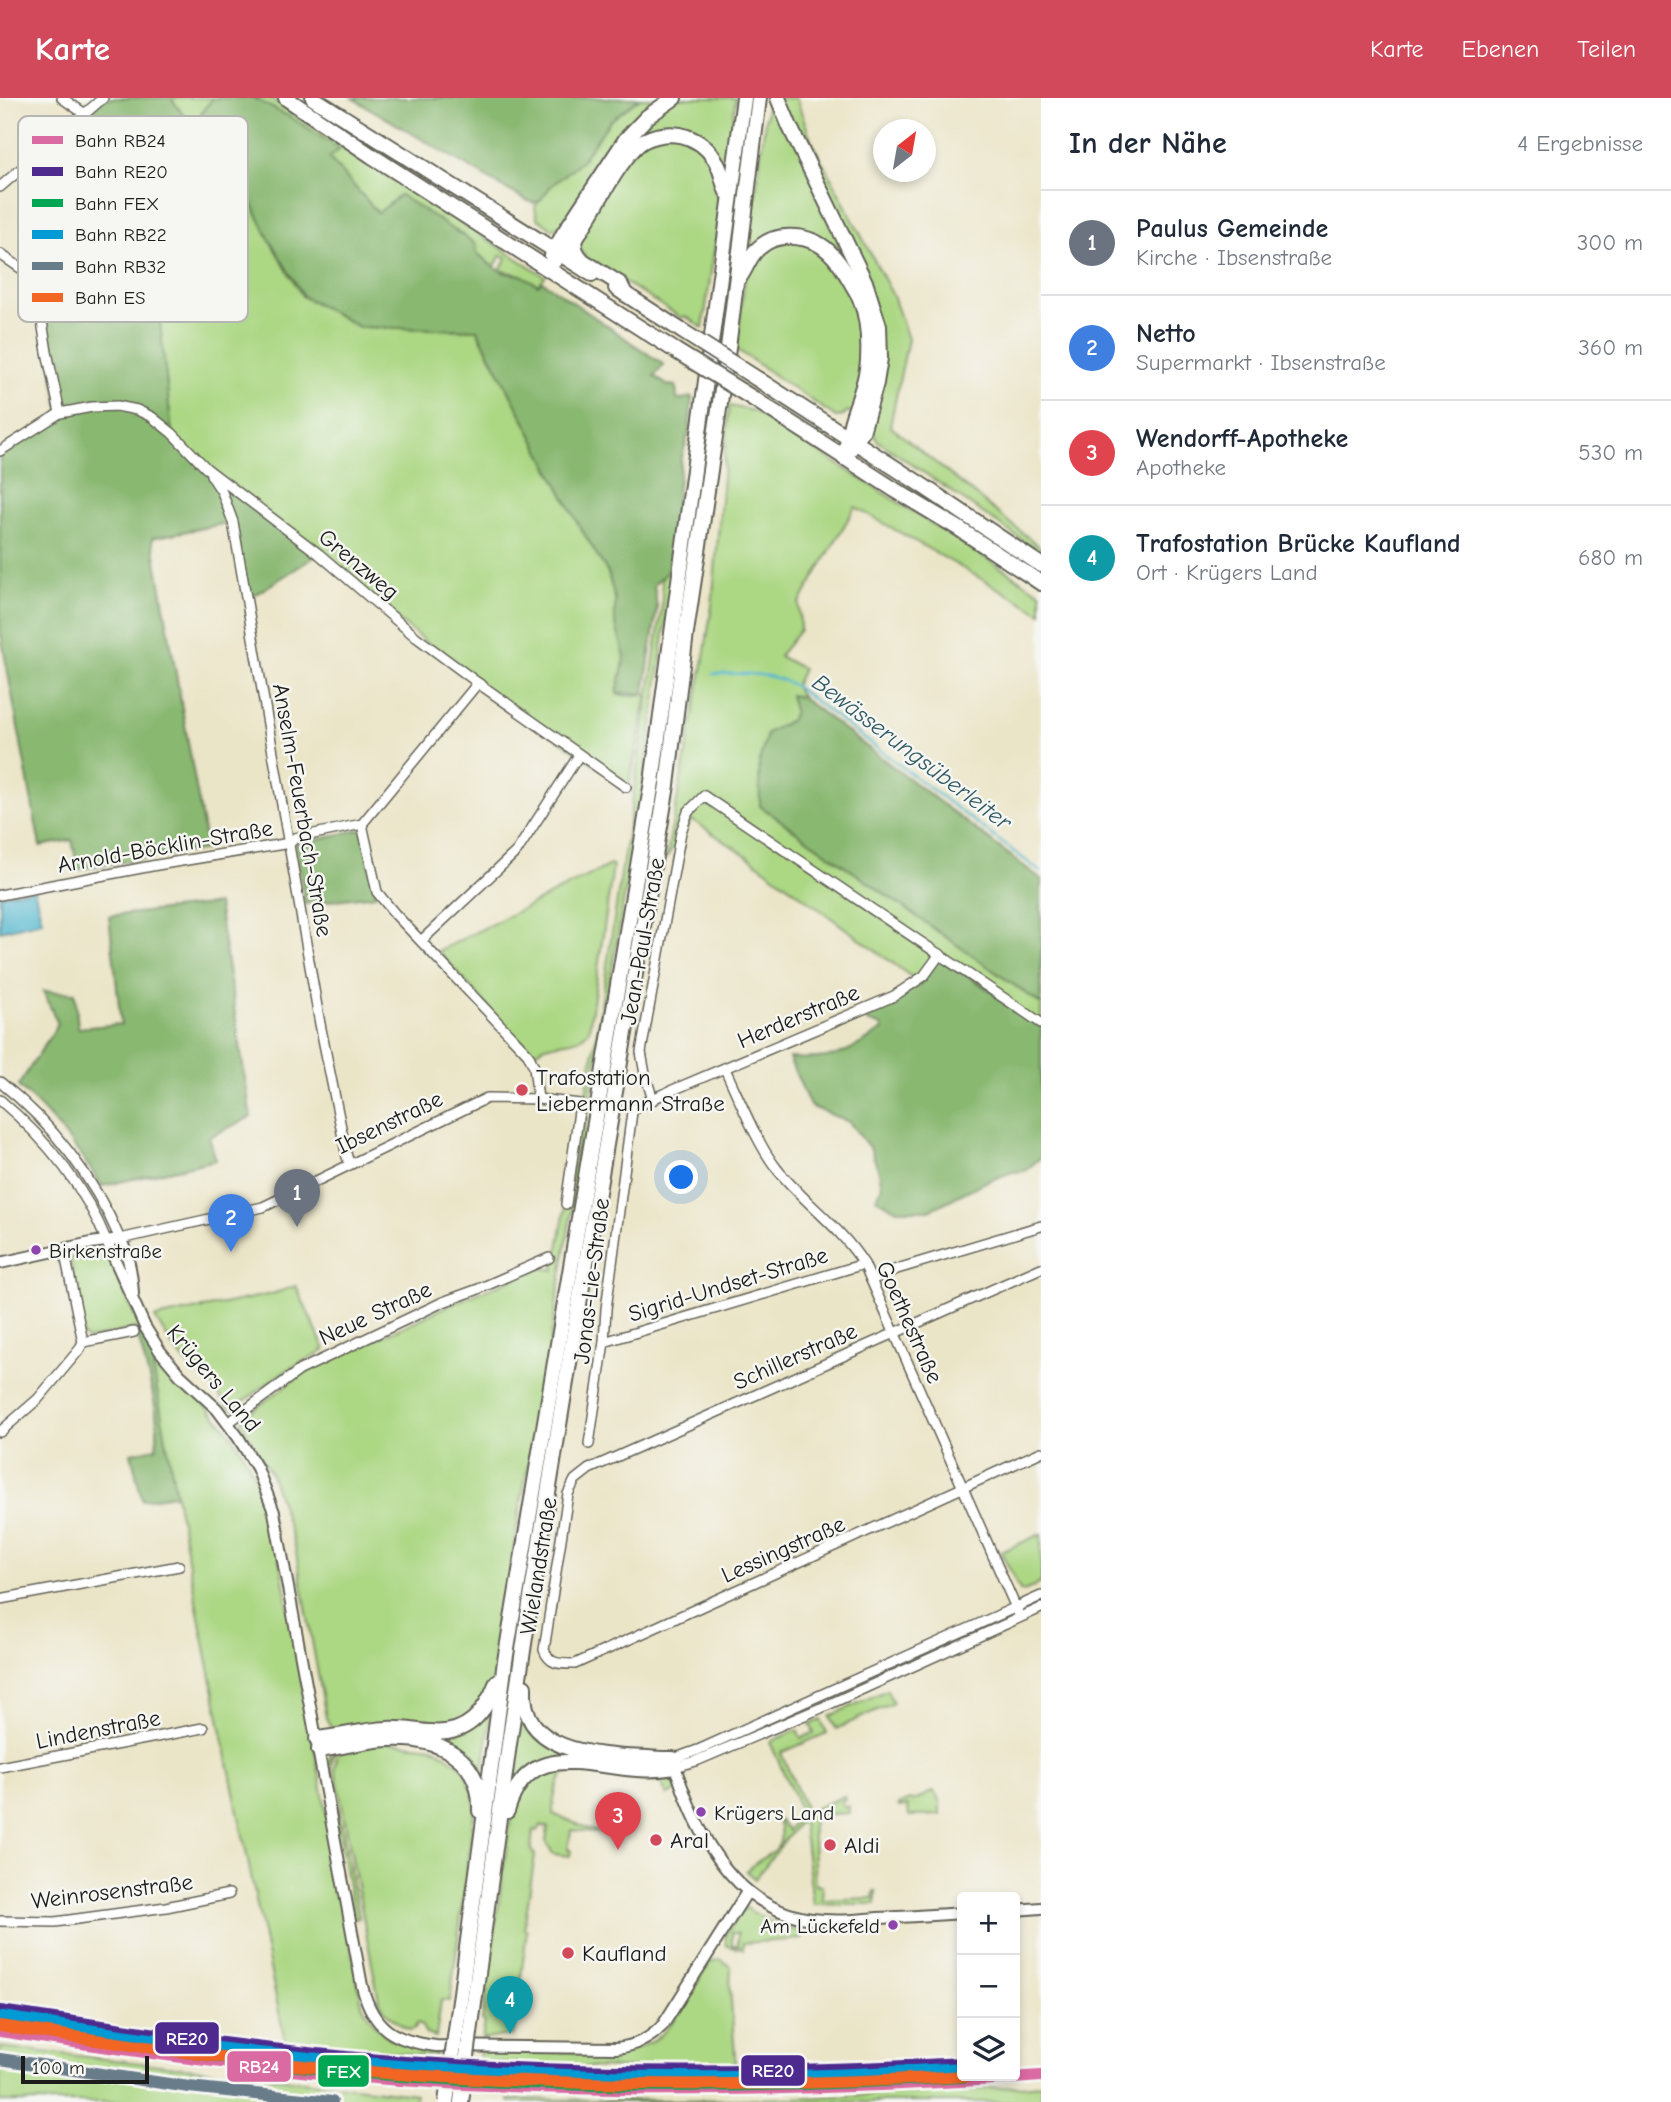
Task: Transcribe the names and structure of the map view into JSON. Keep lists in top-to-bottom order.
{
  "streets": {
    "street": [
      "Grenzweg",
      "Anselm-Feuerbach-Straße",
      "Arnold-Böcklin-Straße",
      "Jean-Paul-Straße",
      "Herderstraße",
      "Ibsenstraße",
      "Jonas-Lie-Straße",
      "Sigrid-Undset-Straße",
      "Neue Straße",
      "Goethestraße",
      "Schillerstraße",
      "Krügers Land",
      "Lessingstraße",
      "Wielandstraße",
      "Lindenstraße",
      "Weinrosenstraße"
    ]
  },
  "crossings": [
    ["Grenzweg", "Anselm-Feuerbach-Straße"],
    ["Anselm-Feuerbach-Straße", "Arnold-Böcklin-Straße"],
    ["Anselm-Feuerbach-Straße", "Ibsenstraße"],
    ["Jean-Paul-Straße", "Herderstraße"],
    ["Herderstraße", "Jonas-Lie-Straße"],
    ["Herderstraße", "Goethestraße"],
    ["Ibsenstraße", "Krügers Land"],
    ["Jonas-Lie-Straße", "Sigrid-Undset-Straße"],
    ["Sigrid-Undset-Straße", "Goethestraße"],
    ["Neue Straße", "Krügers Land"],
    ["Goethestraße", "Schillerstraße"],
    ["Goethestraße", "Lessingstraße"],
    ["Schillerstraße", "Wielandstraße"],
    ["Lessingstraße", "Wielandstraße"]
  ],
  "water": ["Bewässerungsüberleiter"],
  "places": [
    "Trafostation Liebermann Straße",
    "Birkenstraße",
    "Krügers Land",
    "Aral",
    "Aldi",
    "Am Lückefeld",
    "Kaufland"
  ],
  "lines": [
    "rail line RE20",
    "rail line RB22",
    "rail line FEX",
    "rail line ES",
    "rail line RB24",
    "rail line RB32"
  ],
  "legend": [
    "Bahn RB24",
    "Bahn RE20",
    "Bahn FEX",
    "Bahn RB22",
    "Bahn RB32",
    "Bahn ES"
  ],
  "scale_bar": "100 m",
  "north": "top right",
  "page": {
    "header": "Karte",
    "nav": ["Karte", "Ebenen", "Teilen"],
    "heading": ["In der Nähe", "4 Ergebnisse"],
    "list": [
      {
        "mark": "1",
        "name": "Paulus Gemeinde",
        "note": "Kirche · Ibsenstraße",
        "value": "300 m"
      },
      {
        "mark": "2",
        "name": "Netto",
        "note": "Supermarkt · Ibsenstraße",
        "value": "360 m"
      },
      {
        "mark": "3",
        "name": "Wendorff-Apotheke",
        "note": "Apotheke",
        "value": "530 m"
      },
      {
        "mark": "4",
        "name": "Trafostation Brücke Kaufland",
        "note": "Ort · Krügers Land",
        "value": "680 m"
      }
    ],
    "pins": [
      "1",
      "2",
      "3",
      "4"
    ],
    "map_buttons": ["+", "−"],
    "scale": "100 m"
  }
}
